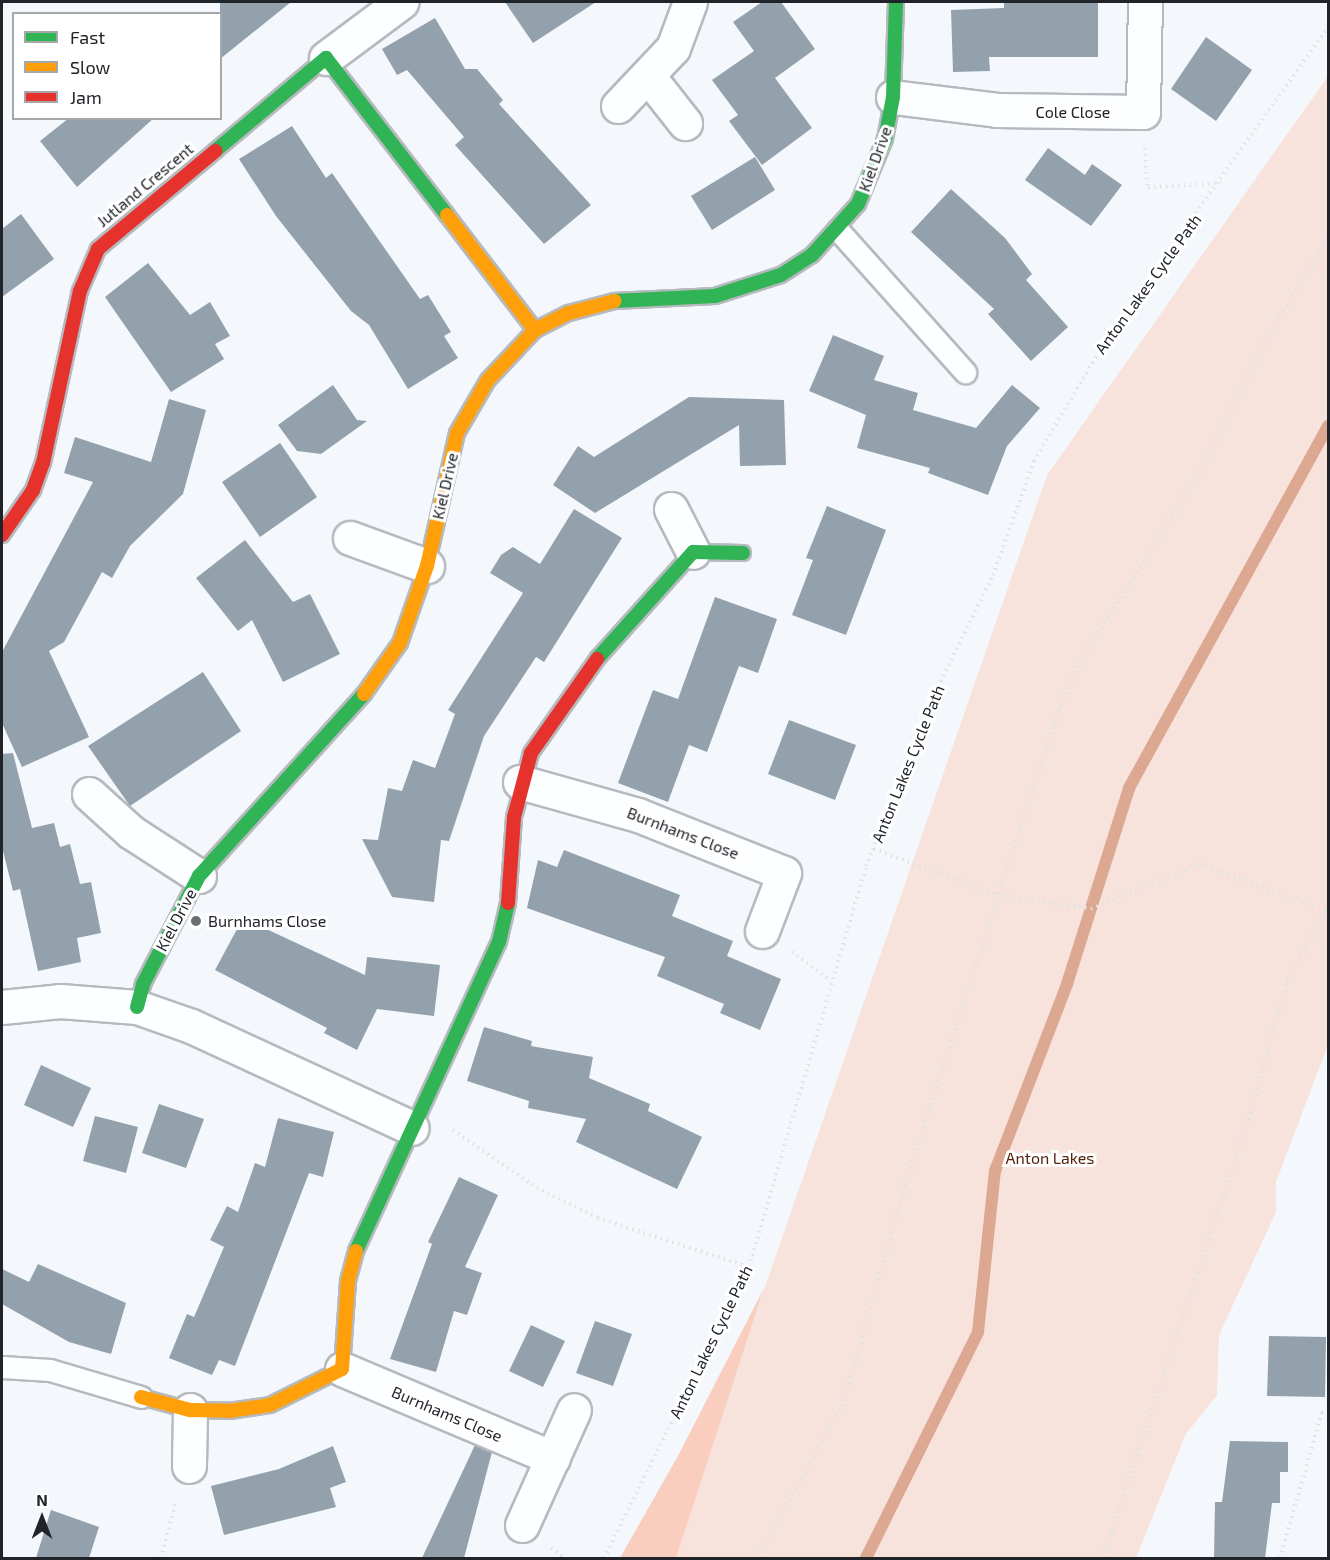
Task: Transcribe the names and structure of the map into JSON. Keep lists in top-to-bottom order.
{
  "streets": {
    "street": [
      "Cole Close",
      "Kiel Drive",
      "Jutland Crescent",
      "Burnhams Close"
    ],
    "path": ["Anton Lakes Cycle Path"]
  },
  "crossings": [
    ["Cole Close", "Kiel Drive"]
  ],
  "parks": ["Anton Lakes"],
  "places": ["Burnhams Close"],
  "legend": ["Fast", "Slow", "Jam"],
  "north": "top"
}
